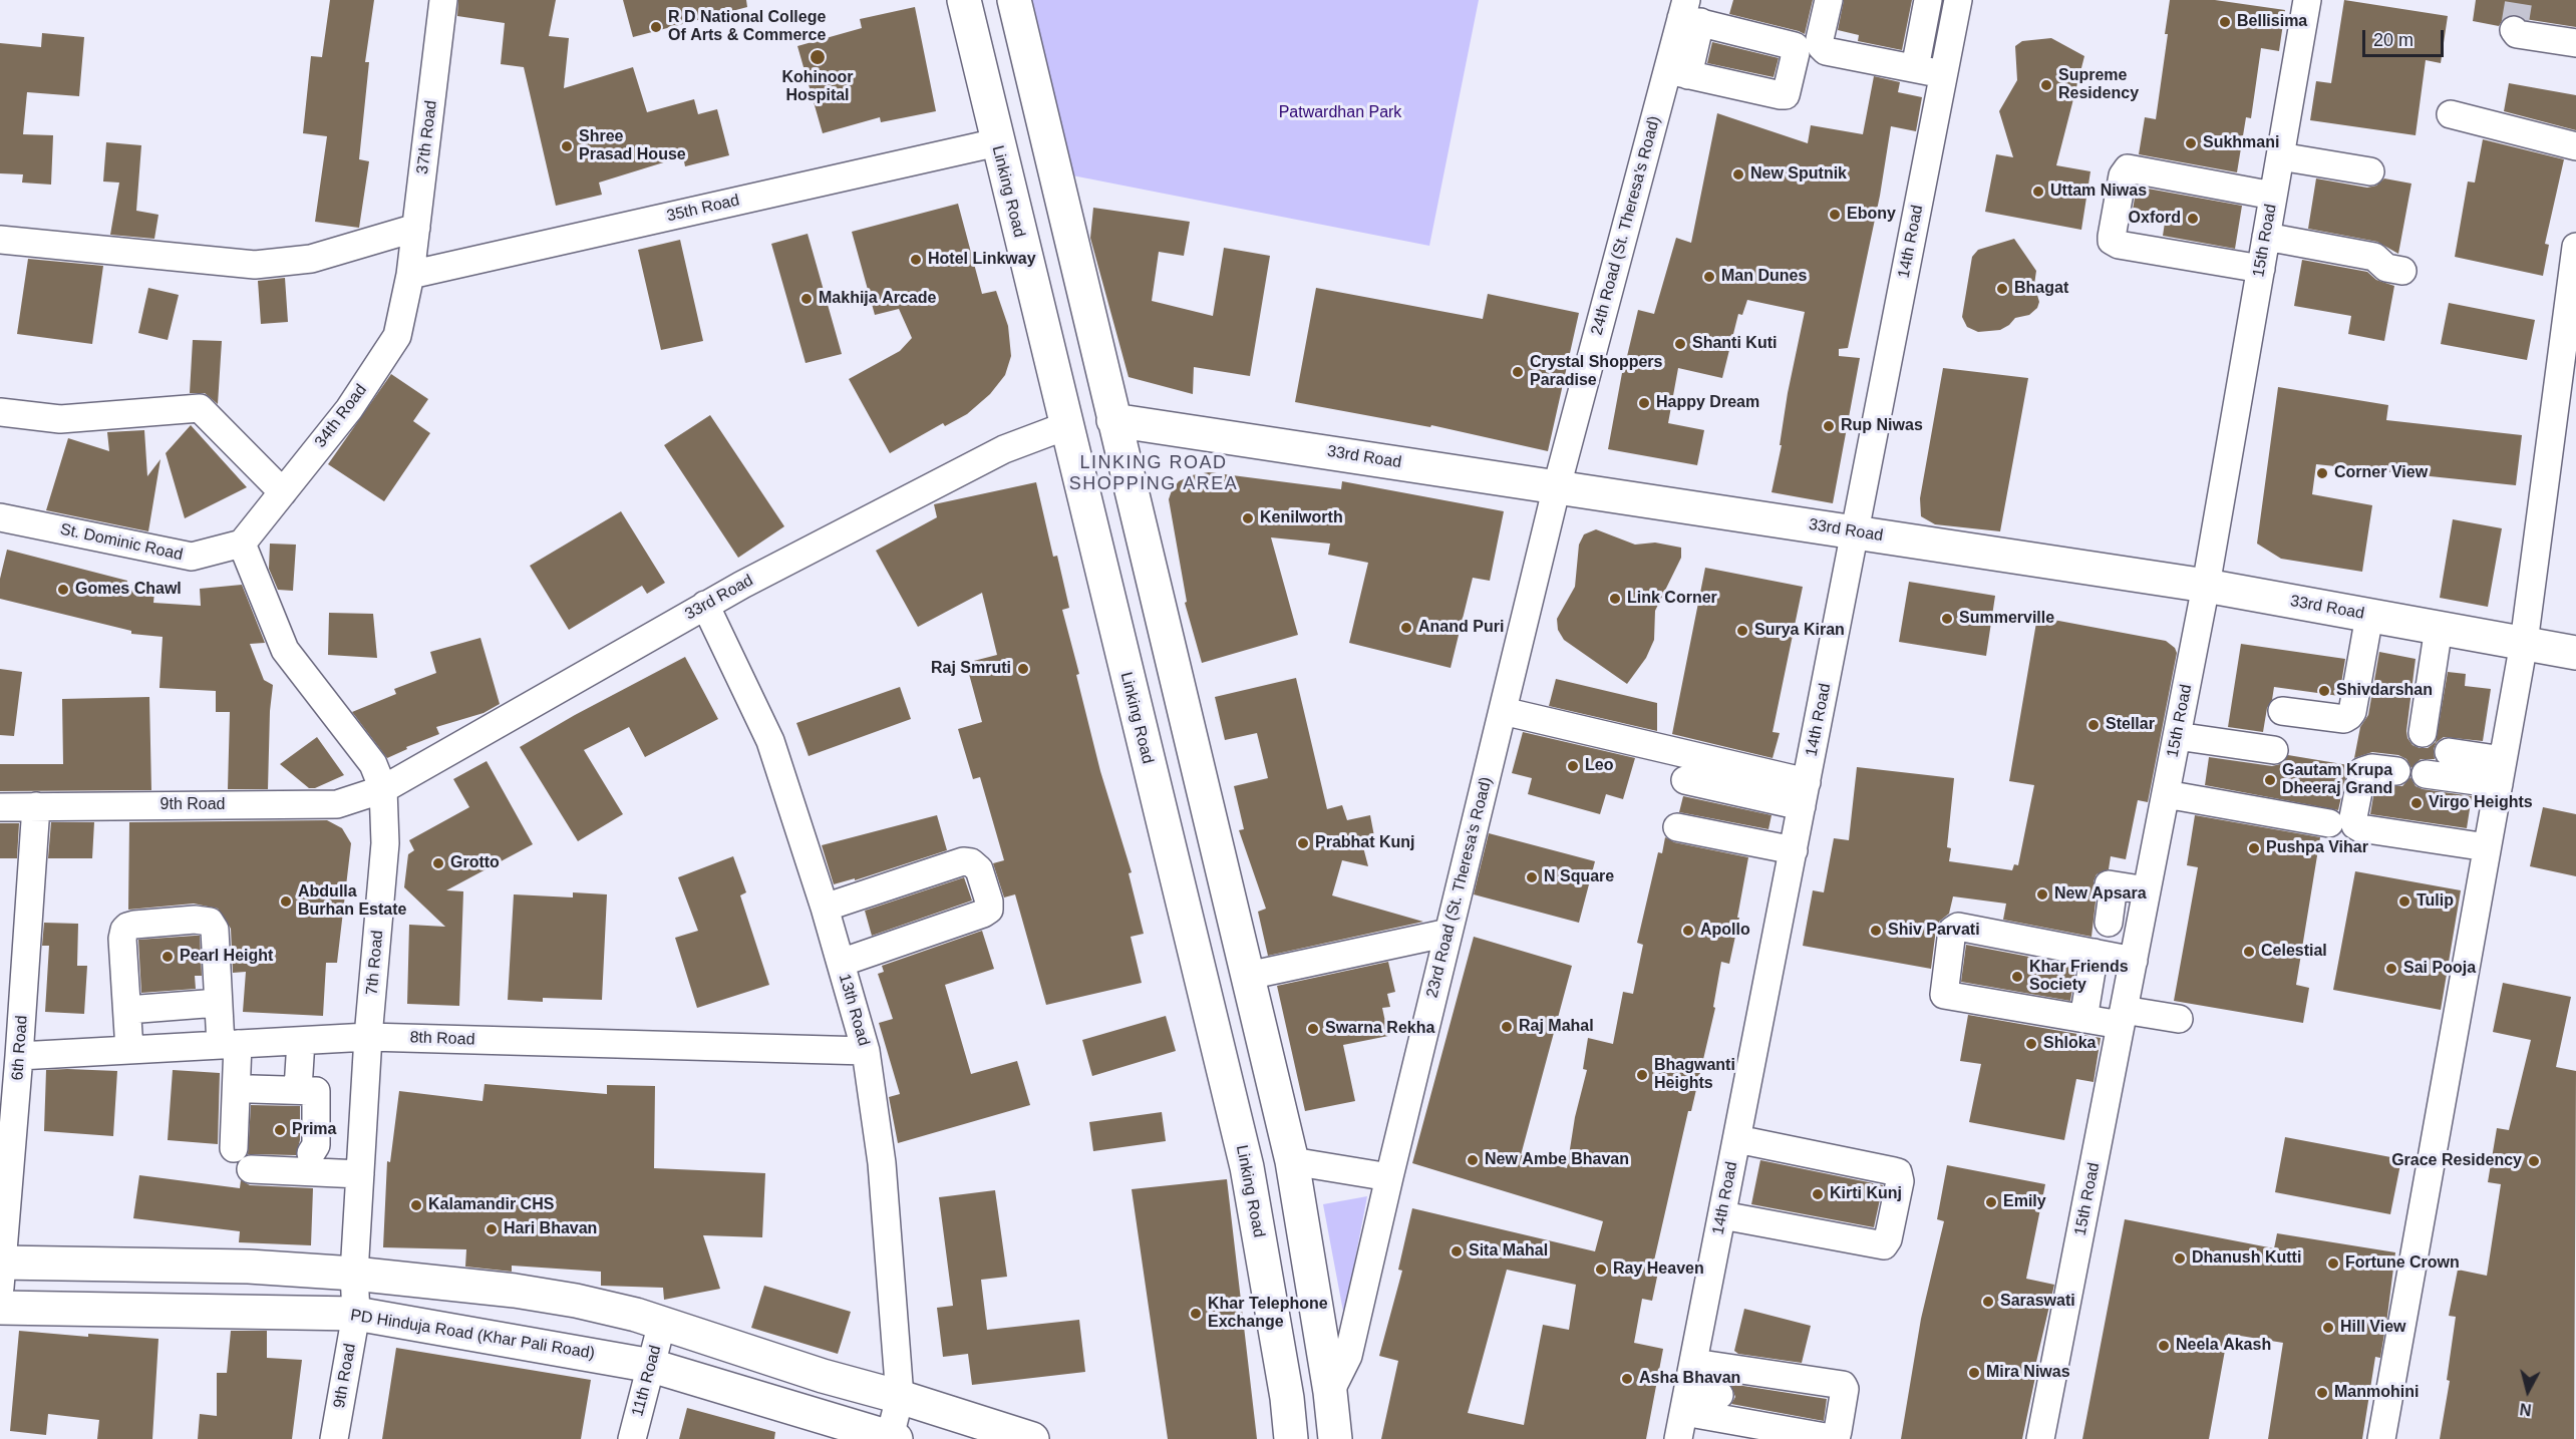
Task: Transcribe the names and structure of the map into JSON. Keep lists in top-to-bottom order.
{
  "streets": {
    "street": [
      "37th Road",
      "Linking Road",
      "35th Road",
      "24th Road (St. Theresa's Road)",
      "15th Road",
      "14th Road",
      "34th Road",
      "33rd Road",
      "St. Dominic Road",
      "9th Road",
      "23rd Road (St. Theresa's Road)",
      "7th Road",
      "13th Road",
      "8th Road",
      "6th Road",
      "PD Hinduja Road (Khar Pali Road)",
      "11th Road"
    ]
  },
  "crossings": [
    ["37th Road", "35th Road"],
    ["37th Road", "34th Road"],
    ["Linking Road", "35th Road"],
    ["Linking Road", "33rd Road"],
    ["35th Road", "34th Road"],
    ["24th Road (St. Theresa's Road)", "33rd Road"],
    ["24th Road (St. Theresa's Road)", "23rd Road (St. Theresa's Road)"],
    ["15th Road", "33rd Road"],
    ["14th Road", "33rd Road"],
    ["34th Road", "St. Dominic Road"],
    ["34th Road", "7th Road"],
    ["33rd Road", "9th Road"],
    ["33rd Road", "23rd Road (St. Theresa's Road)"],
    ["33rd Road", "7th Road"],
    ["33rd Road", "13th Road"],
    ["St. Dominic Road", "7th Road"],
    ["9th Road", "7th Road"],
    ["9th Road", "6th Road"],
    ["9th Road", "PD Hinduja Road (Khar Pali Road)"],
    ["7th Road", "8th Road"],
    ["7th Road", "PD Hinduja Road (Khar Pali Road)"],
    ["13th Road", "8th Road"],
    ["13th Road", "PD Hinduja Road (Khar Pali Road)"],
    ["8th Road", "6th Road"],
    ["PD Hinduja Road (Khar Pali Road)", "11th Road"]
  ],
  "districts": ["LINKING ROAD SHOPPING AREA"],
  "parks": ["Patwardhan Park"],
  "places": [
    "Bellisima",
    "R D National College Of Arts & Commerce",
    "Kohinoor Hospital",
    "Supreme Residency",
    "Sukhmani",
    "Shree Prasad House",
    "New Sputnik",
    "Uttam Niwas",
    "Ebony",
    "Oxford",
    "Hotel Linkway",
    "Man Dunes",
    "Bhagat",
    "Makhija Arcade",
    "Shanti Kuti",
    "Crystal Shoppers Paradise",
    "Happy Dream",
    "Rup Niwas",
    "Corner View",
    "Kenilworth",
    "Gomes Chawl",
    "Link Corner",
    "Summerville",
    "Anand Puri",
    "Surya Kiran",
    "Raj Smruti",
    "Shivdarshan",
    "Stellar",
    "Leo",
    "Gautam Krupa Dheeraj Grand",
    "Virgo Heights",
    "Prabhat Kunj",
    "Pushpa Vihar",
    "Grotto",
    "N Square",
    "New Apsara",
    "Abdulla Burhan Estate",
    "Tulip",
    "Apollo",
    "Shiv Parvati",
    "Celestial",
    "Pearl Height",
    "Sai Pooja",
    "Khar Friends Society",
    "Raj Mahal",
    "Swarna Rekha",
    "Shloka",
    "Bhagwanti Heights",
    "Prima",
    "New Ambe Bhavan",
    "Grace Residency",
    "Kirti Kunj",
    "Emily",
    "Kalamandir CHS",
    "Hari Bhavan",
    "Sita Mahal",
    "Dhanush Kutti",
    "Fortune Crown",
    "Ray Heaven",
    "Saraswati",
    "Khar Telephone Exchange",
    "Hill View",
    "Neela Akash",
    "Mira Niwas",
    "Asha Bhavan",
    "Manmohini"
  ],
  "scale_bar": "20 m",
  "north": "bottom"
}
